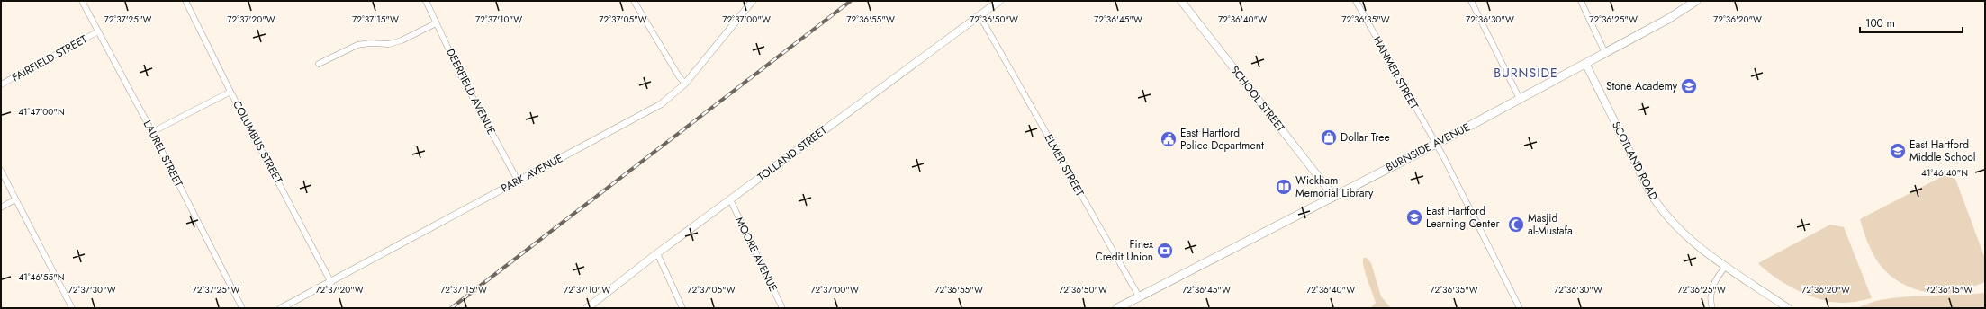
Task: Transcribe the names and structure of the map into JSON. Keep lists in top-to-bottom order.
{
  "streets": {
    "main road": [
      "SCHOOL STREET",
      "BURNSIDE AVENUE",
      "TOLLAND STREET",
      "SCOTLAND ROAD"
    ],
    "street": [
      "FAIRFIELD STREET",
      "HANMER STREET",
      "DEERFIELD AVENUE",
      "COLUMBUS STREET",
      "LAUREL STREET",
      "ELMER STREET",
      "PARK AVENUE",
      "MOORE AVENUE"
    ]
  },
  "crossings": [
    ["FAIRFIELD STREET", "LAUREL STREET"],
    ["HANMER STREET", "BURNSIDE AVENUE"],
    ["DEERFIELD AVENUE", "PARK AVENUE"],
    ["SCHOOL STREET", "BURNSIDE AVENUE"],
    ["COLUMBUS STREET", "PARK AVENUE"],
    ["BURNSIDE AVENUE", "SCOTLAND ROAD"],
    ["BURNSIDE AVENUE", "ELMER STREET"],
    ["TOLLAND STREET", "ELMER STREET"],
    ["TOLLAND STREET", "MOORE AVENUE"]
  ],
  "districts": ["BURNSIDE"],
  "places": {
    "school or university": ["Stone Academy", "East Hartford Middle School", "East Hartford Learning Center"],
    "shop": ["Dollar Tree"],
    "public building": ["East Hartford Police Department"],
    "library": ["Wickham Memorial Library"],
    "mosque": ["Masjid al-Mustafa"],
    "bank": ["Finex Credit Union"]
  },
  "scale_bar": "100 m",
  "coordinates": [
    "72°37'15\"W",
    "72°36'55\"W",
    "72°37'25\"W",
    "72°37'20\"W",
    "72°37'10\"W",
    "72°37'05\"W",
    "72°37'00\"W",
    "72°36'50\"W",
    "72°36'45\"W",
    "72°36'40\"W",
    "72°36'35\"W",
    "72°36'30\"W",
    "72°36'25\"W",
    "72°36'20\"W",
    "41°47'00\"N",
    "41°46'40\"N",
    "41°46'55\"N",
    "72°37'30\"W",
    "72°36'15\"W"
  ]
}
